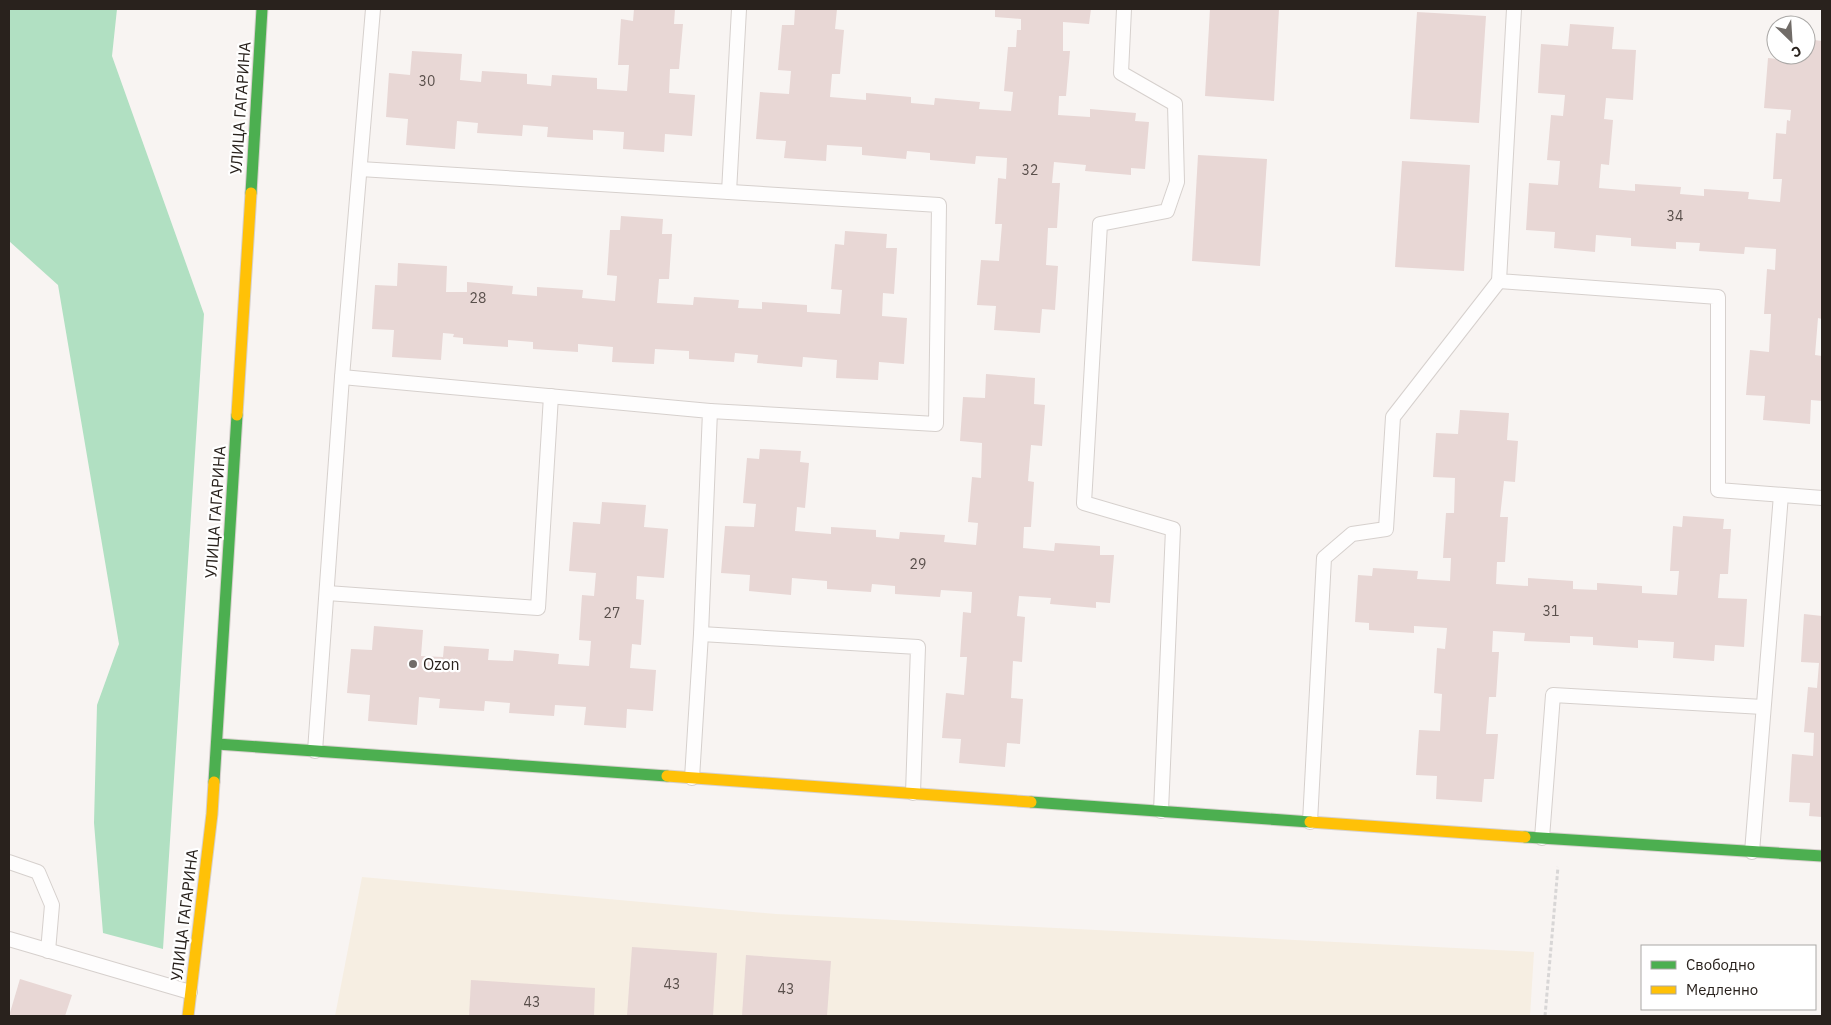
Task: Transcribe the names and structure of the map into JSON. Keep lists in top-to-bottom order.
{
  "streets": {
    "street": ["УЛИЦА ГАГАРИНА"]
  },
  "places": ["Ozon"],
  "house_numbers": [
    "30",
    "32",
    "34",
    "28",
    "29",
    "31",
    "27",
    "43",
    "43",
    "43"
  ],
  "legend": ["Свободно", "Медленно"],
  "north": "bottom right"
}
